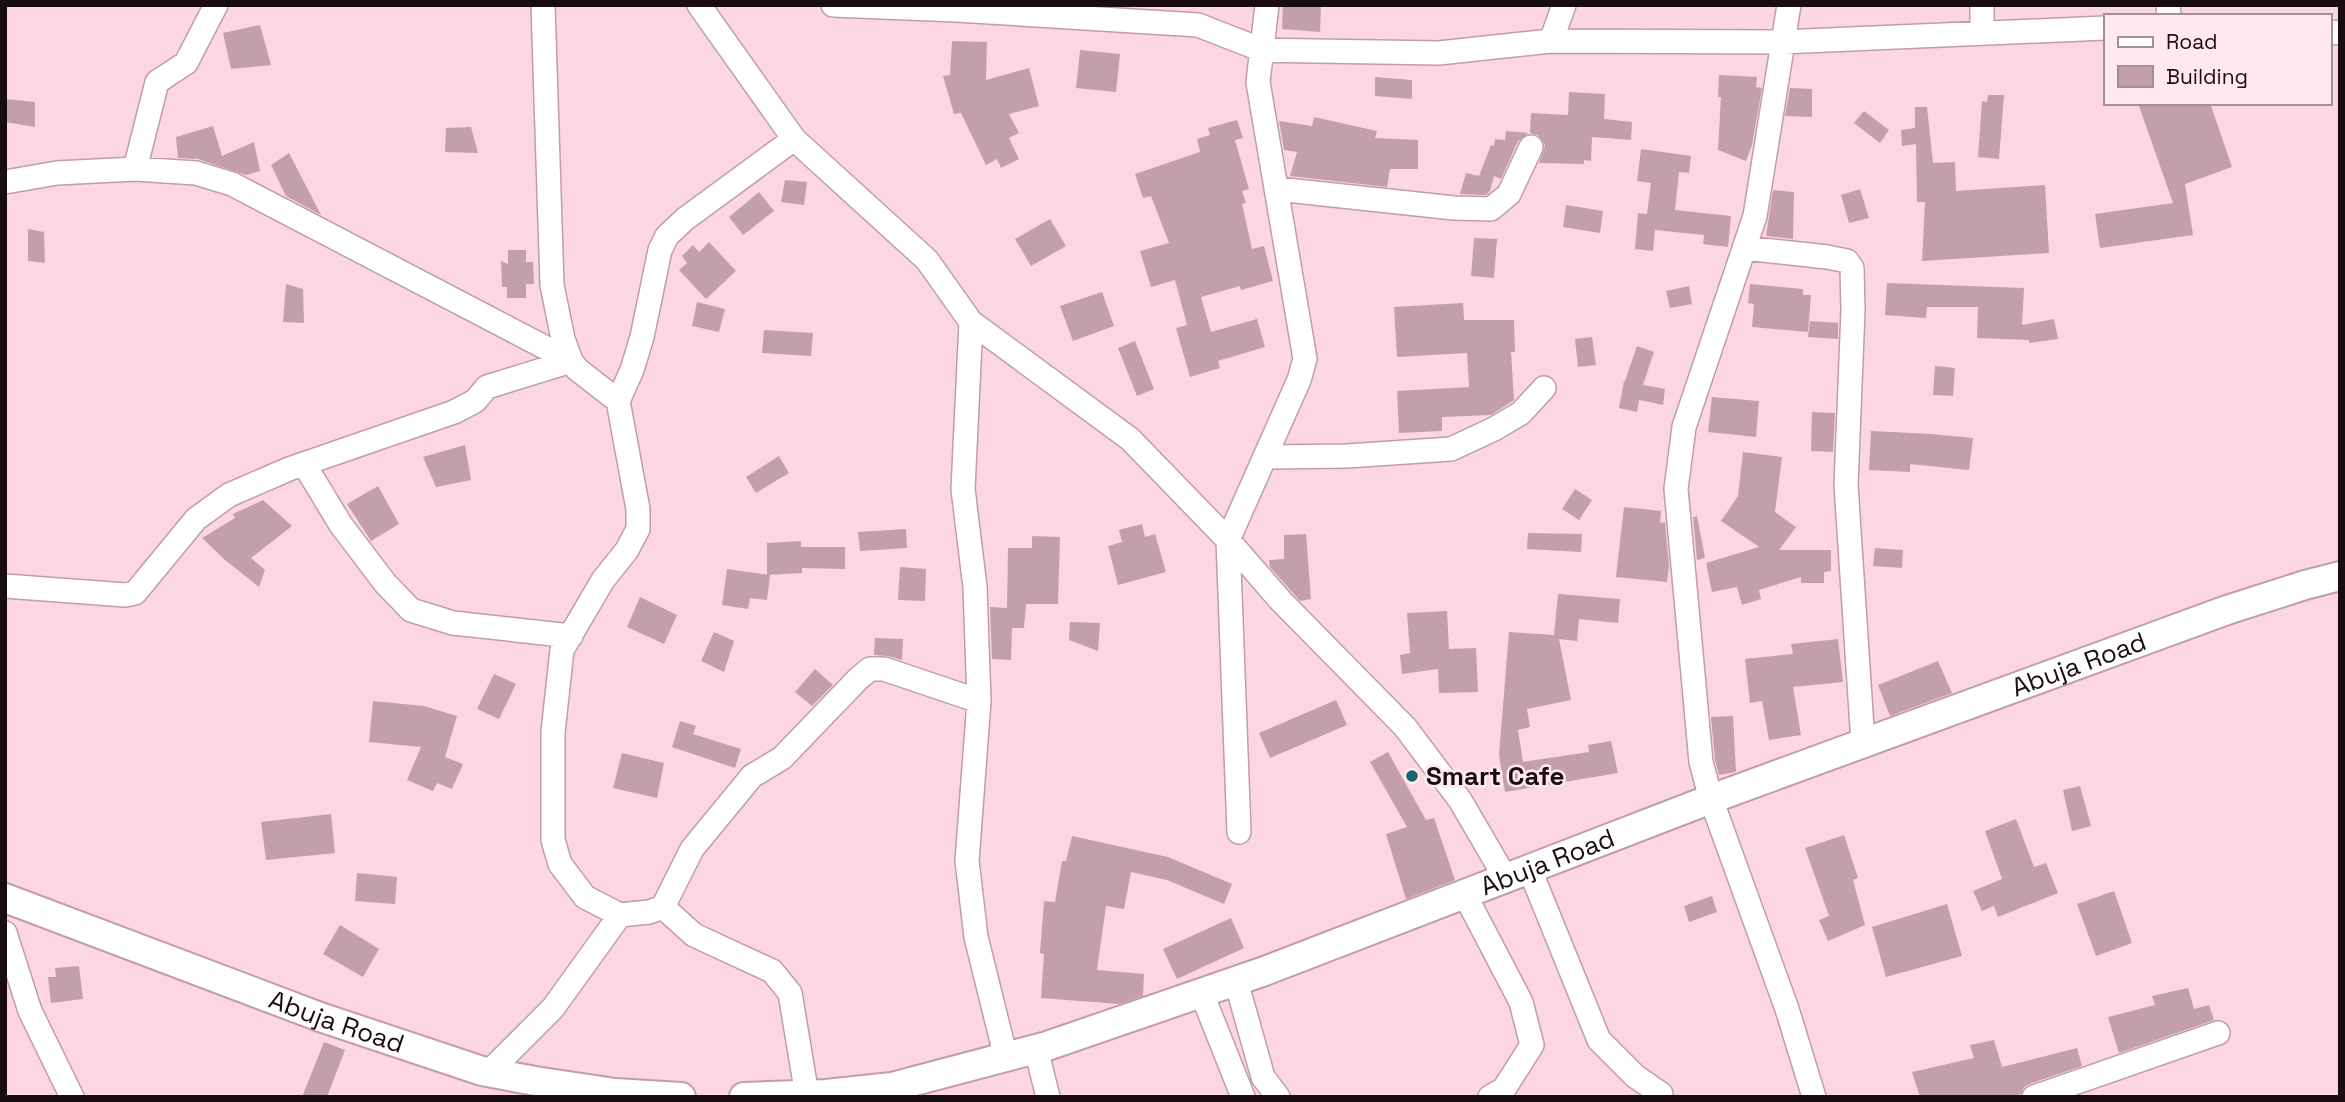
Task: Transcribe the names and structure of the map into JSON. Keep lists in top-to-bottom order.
{
  "streets": {
    "main road": ["Abuja Road"]
  },
  "places": ["Smart Cafe"],
  "legend": ["Road", "Building"]
}
